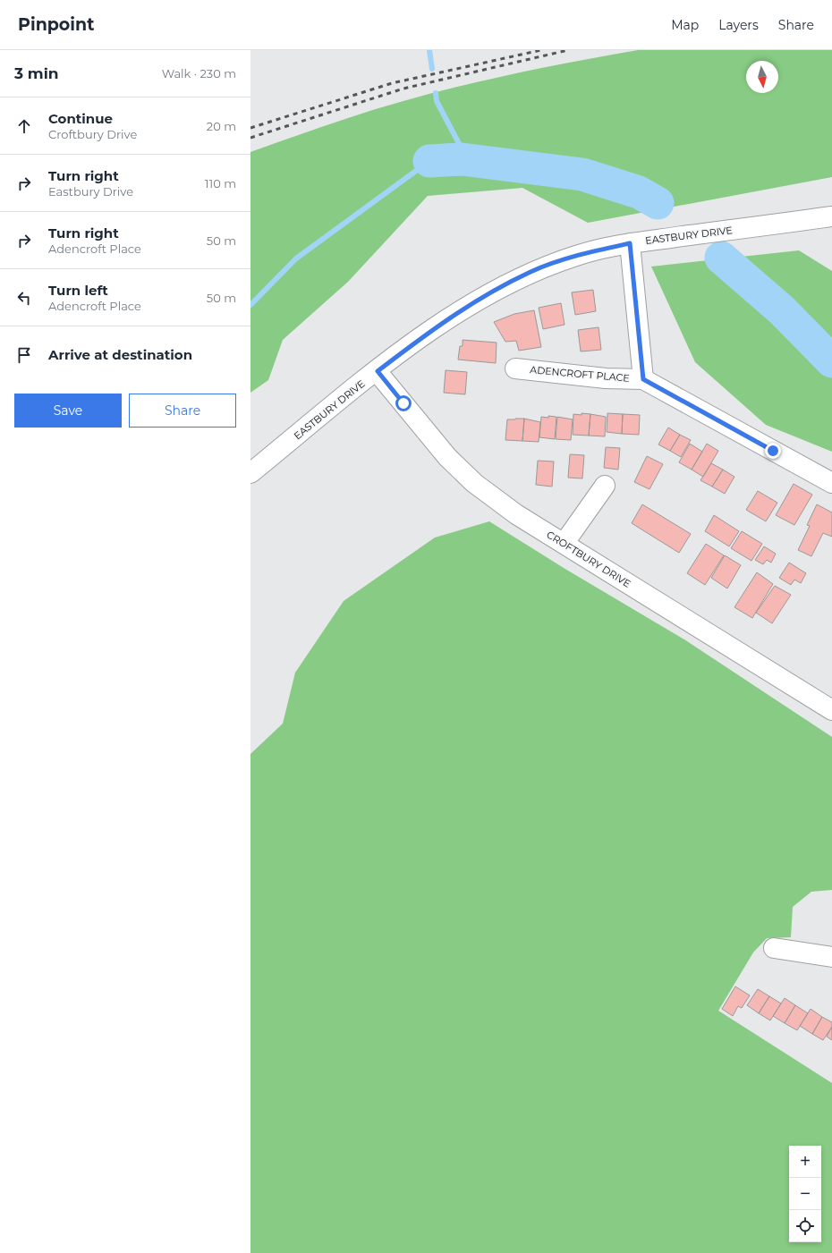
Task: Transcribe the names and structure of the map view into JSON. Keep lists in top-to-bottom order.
{
  "streets": {
    "street": ["EASTBURY DRIVE", "ADENCROFT PLACE", "CROFTBURY DRIVE"]
  },
  "crossings": [
    ["EASTBURY DRIVE", "ADENCROFT PLACE"],
    ["EASTBURY DRIVE", "CROFTBURY DRIVE"]
  ],
  "north": "bottom",
  "page": {
    "header": "Pinpoint",
    "nav": ["Map", "Layers", "Share"],
    "heading": ["3 min", "Walk · 230 m"],
    "list": [
      ["Continue", "Croftbury Drive", "20 m"],
      ["Turn right", "Eastbury Drive", "110 m"],
      ["Turn right", "Adencroft Place", "50 m"],
      ["Turn left", "Adencroft Place", "50 m"],
      "Arrive at destination"
    ],
    "buttons": ["Save", "Share"],
    "map_buttons": ["+", "−"]
  }
}
